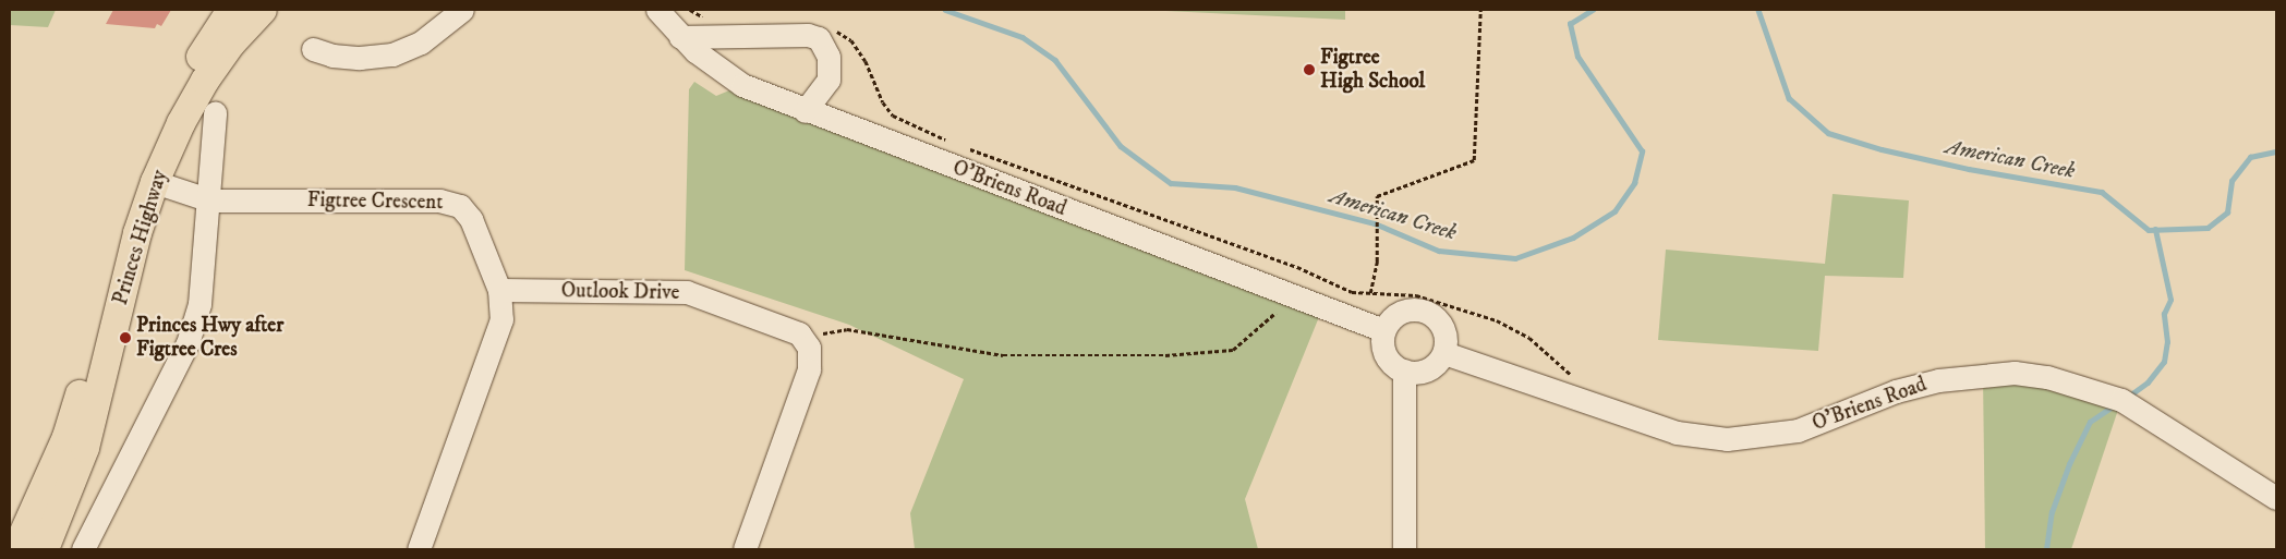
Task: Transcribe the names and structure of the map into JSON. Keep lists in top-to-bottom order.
{
  "streets": {
    "main road": ["Princes Highway"],
    "street": ["O'Briens Road", "Figtree Crescent", "Outlook Drive"]
  },
  "crossings": [
    ["Figtree Crescent", "Princes Highway"],
    ["Figtree Crescent", "Outlook Drive"]
  ],
  "water": ["American Creek"],
  "places": ["Figtree High School", "Princes Hwy after Figtree Cres"]
}
